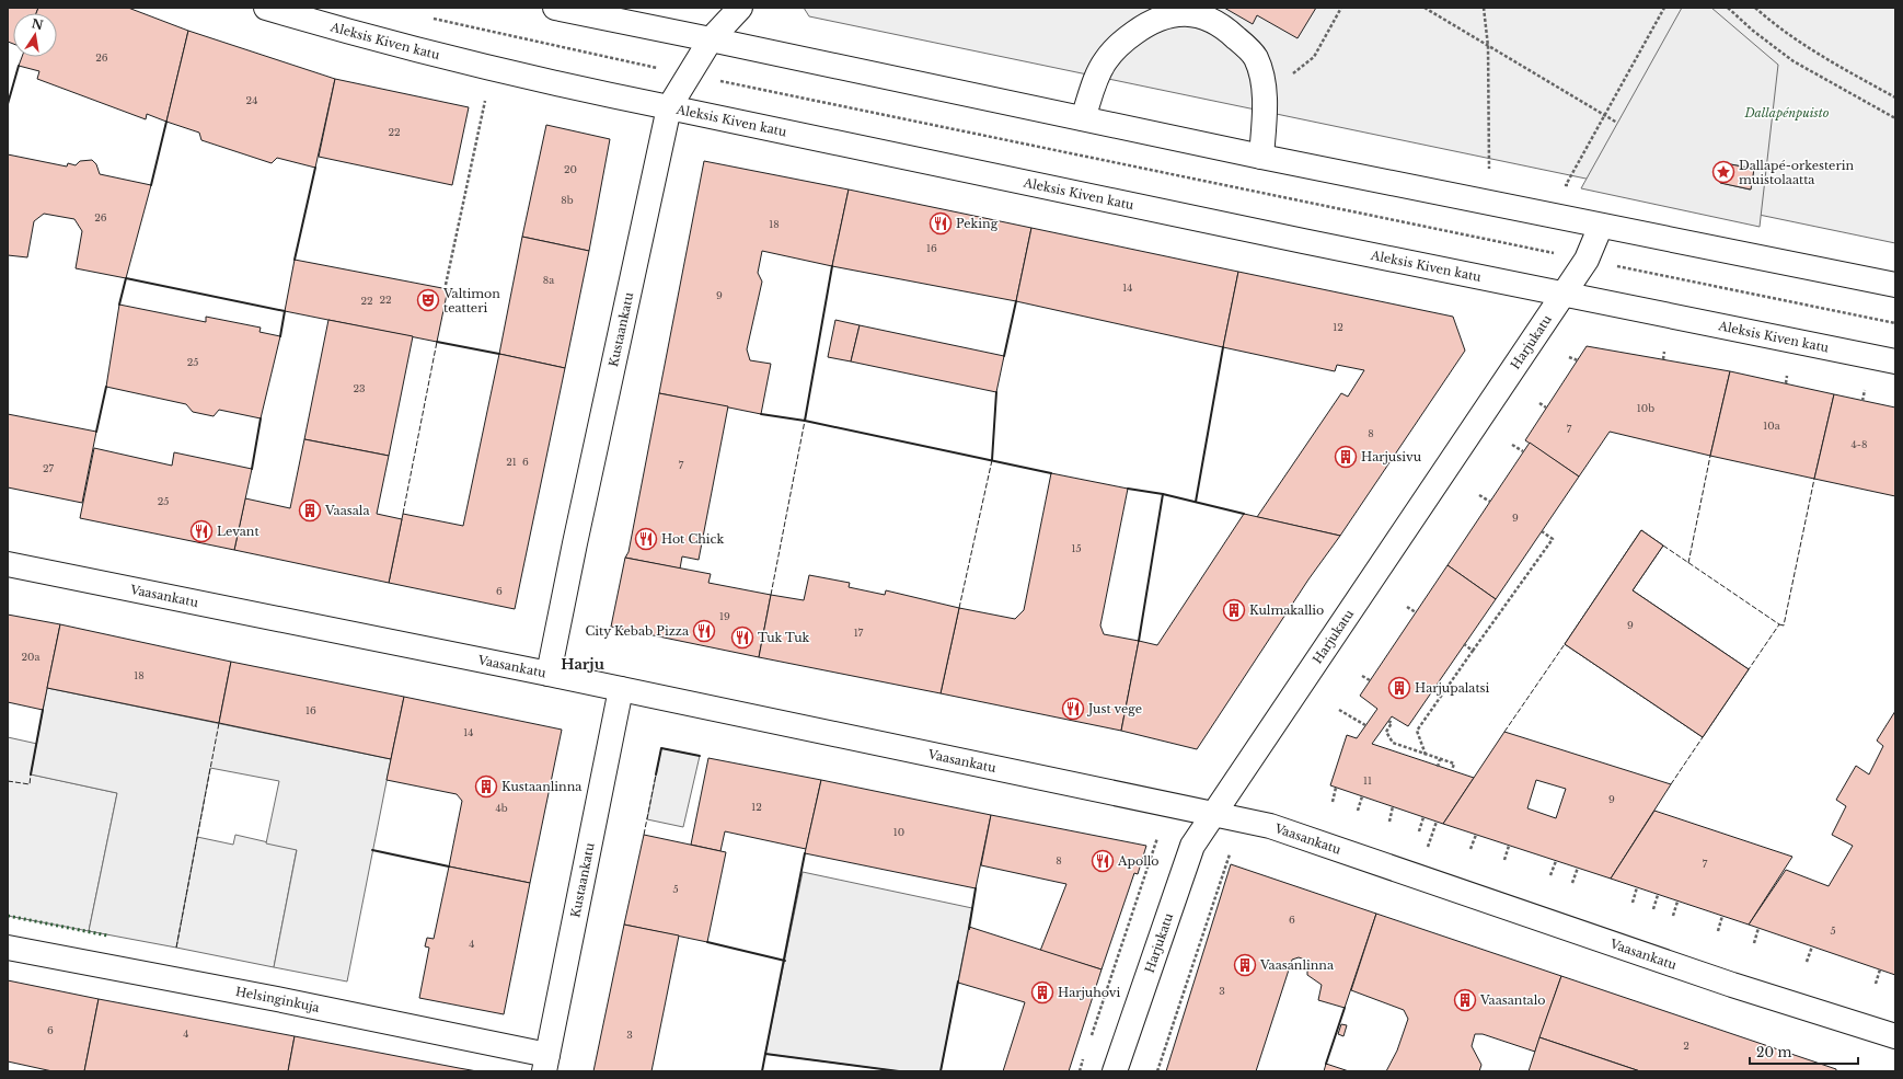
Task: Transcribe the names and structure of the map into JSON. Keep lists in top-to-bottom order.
{
  "streets": {
    "street": [
      "Aleksis Kiven katu",
      "Kustaankatu",
      "Harjukatu",
      "Vaasankatu",
      "Helsinginkuja"
    ]
  },
  "crossings": [
    ["Aleksis Kiven katu", "Kustaankatu"],
    ["Aleksis Kiven katu", "Harjukatu"],
    ["Kustaankatu", "Vaasankatu"],
    ["Kustaankatu", "Helsinginkuja"],
    ["Harjukatu", "Vaasankatu"]
  ],
  "districts": ["Harju"],
  "parks": ["Dallapénpuisto"],
  "places": {
    "place": ["Dallapé-orkesterin muistolaatta"],
    "restaurant": [
      "Peking",
      "Levant",
      "Hot Chick",
      "City Kebab Pizza",
      "Tuk Tuk",
      "Just vege",
      "Apollo"
    ],
    "theatre": ["Valtimon teatteri"],
    "building": [
      "Harjusivu",
      "Vaasala",
      "Kulmakallio",
      "Harjupalatsi",
      "Kustaanlinna",
      "Vaasanlinna",
      "Harjuhovi",
      "Vaasantalo"
    ]
  },
  "house_numbers": [
    "26",
    "24",
    "22",
    "20",
    "8b",
    "26",
    "18",
    "16",
    "8a",
    "14",
    "9",
    "22",
    "22",
    "12",
    "25",
    "23",
    "10b",
    "10a",
    "7",
    "8",
    "4-8",
    "21",
    "6",
    "7",
    "27",
    "25",
    "9",
    "15",
    "6",
    "19",
    "9",
    "17",
    "20a",
    "18",
    "16",
    "14",
    "11",
    "9",
    "12",
    "4b",
    "10",
    "8",
    "7",
    "5",
    "6",
    "5",
    "4",
    "3",
    "6",
    "4",
    "3",
    "2"
  ],
  "scale_bar": "20 m",
  "north": "top"
}
